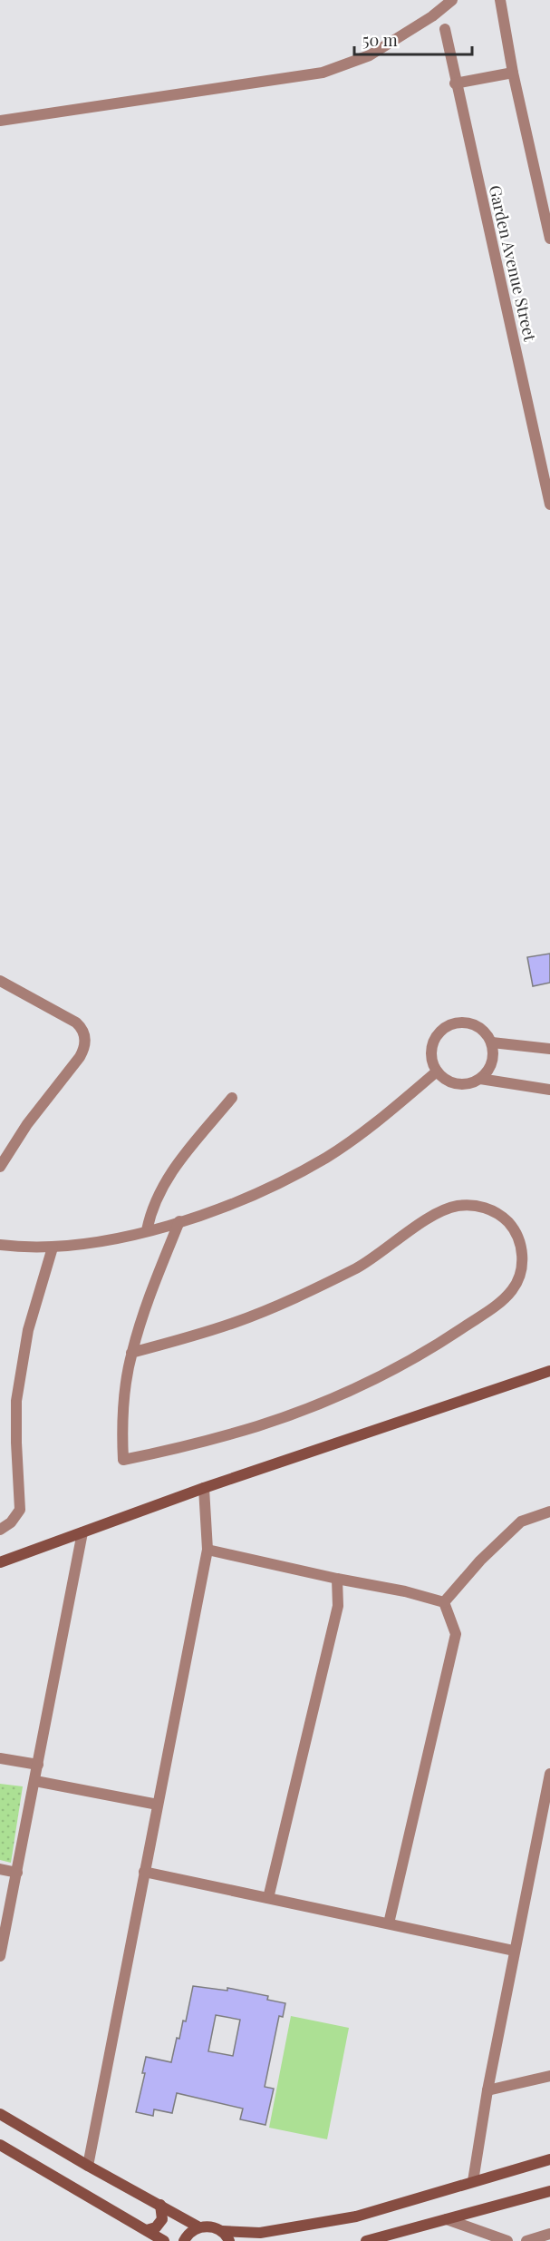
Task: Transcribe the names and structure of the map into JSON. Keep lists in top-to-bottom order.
{
  "streets": {
    "street": ["Garden Avenue Street"]
  },
  "scale_bar": "50 m"
}
